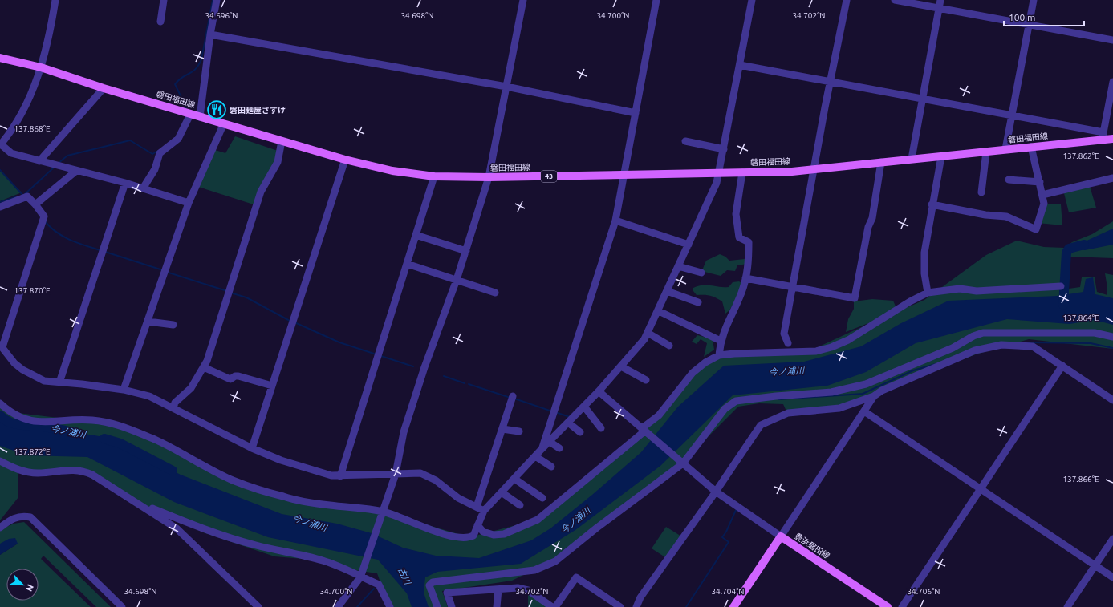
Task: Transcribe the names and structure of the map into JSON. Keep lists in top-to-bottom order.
{
  "streets": {
    "main road": ["磐田福田線", "43", "豊浜磐田線"]
  },
  "water": ["今ノ浦川", "古川"],
  "places": {
    "restaurant": ["磐田麺屋さすけ"]
  },
  "scale_bar": "100 m",
  "north": "bottom right",
  "coordinates": [
    "34.696°N",
    "34.698°N",
    "34.700°N",
    "34.702°N",
    "137.868°E",
    "137.862°E",
    "137.870°E",
    "137.864°E",
    "137.872°E",
    "137.866°E",
    "34.706°N",
    "34.704°N"
  ]
}
